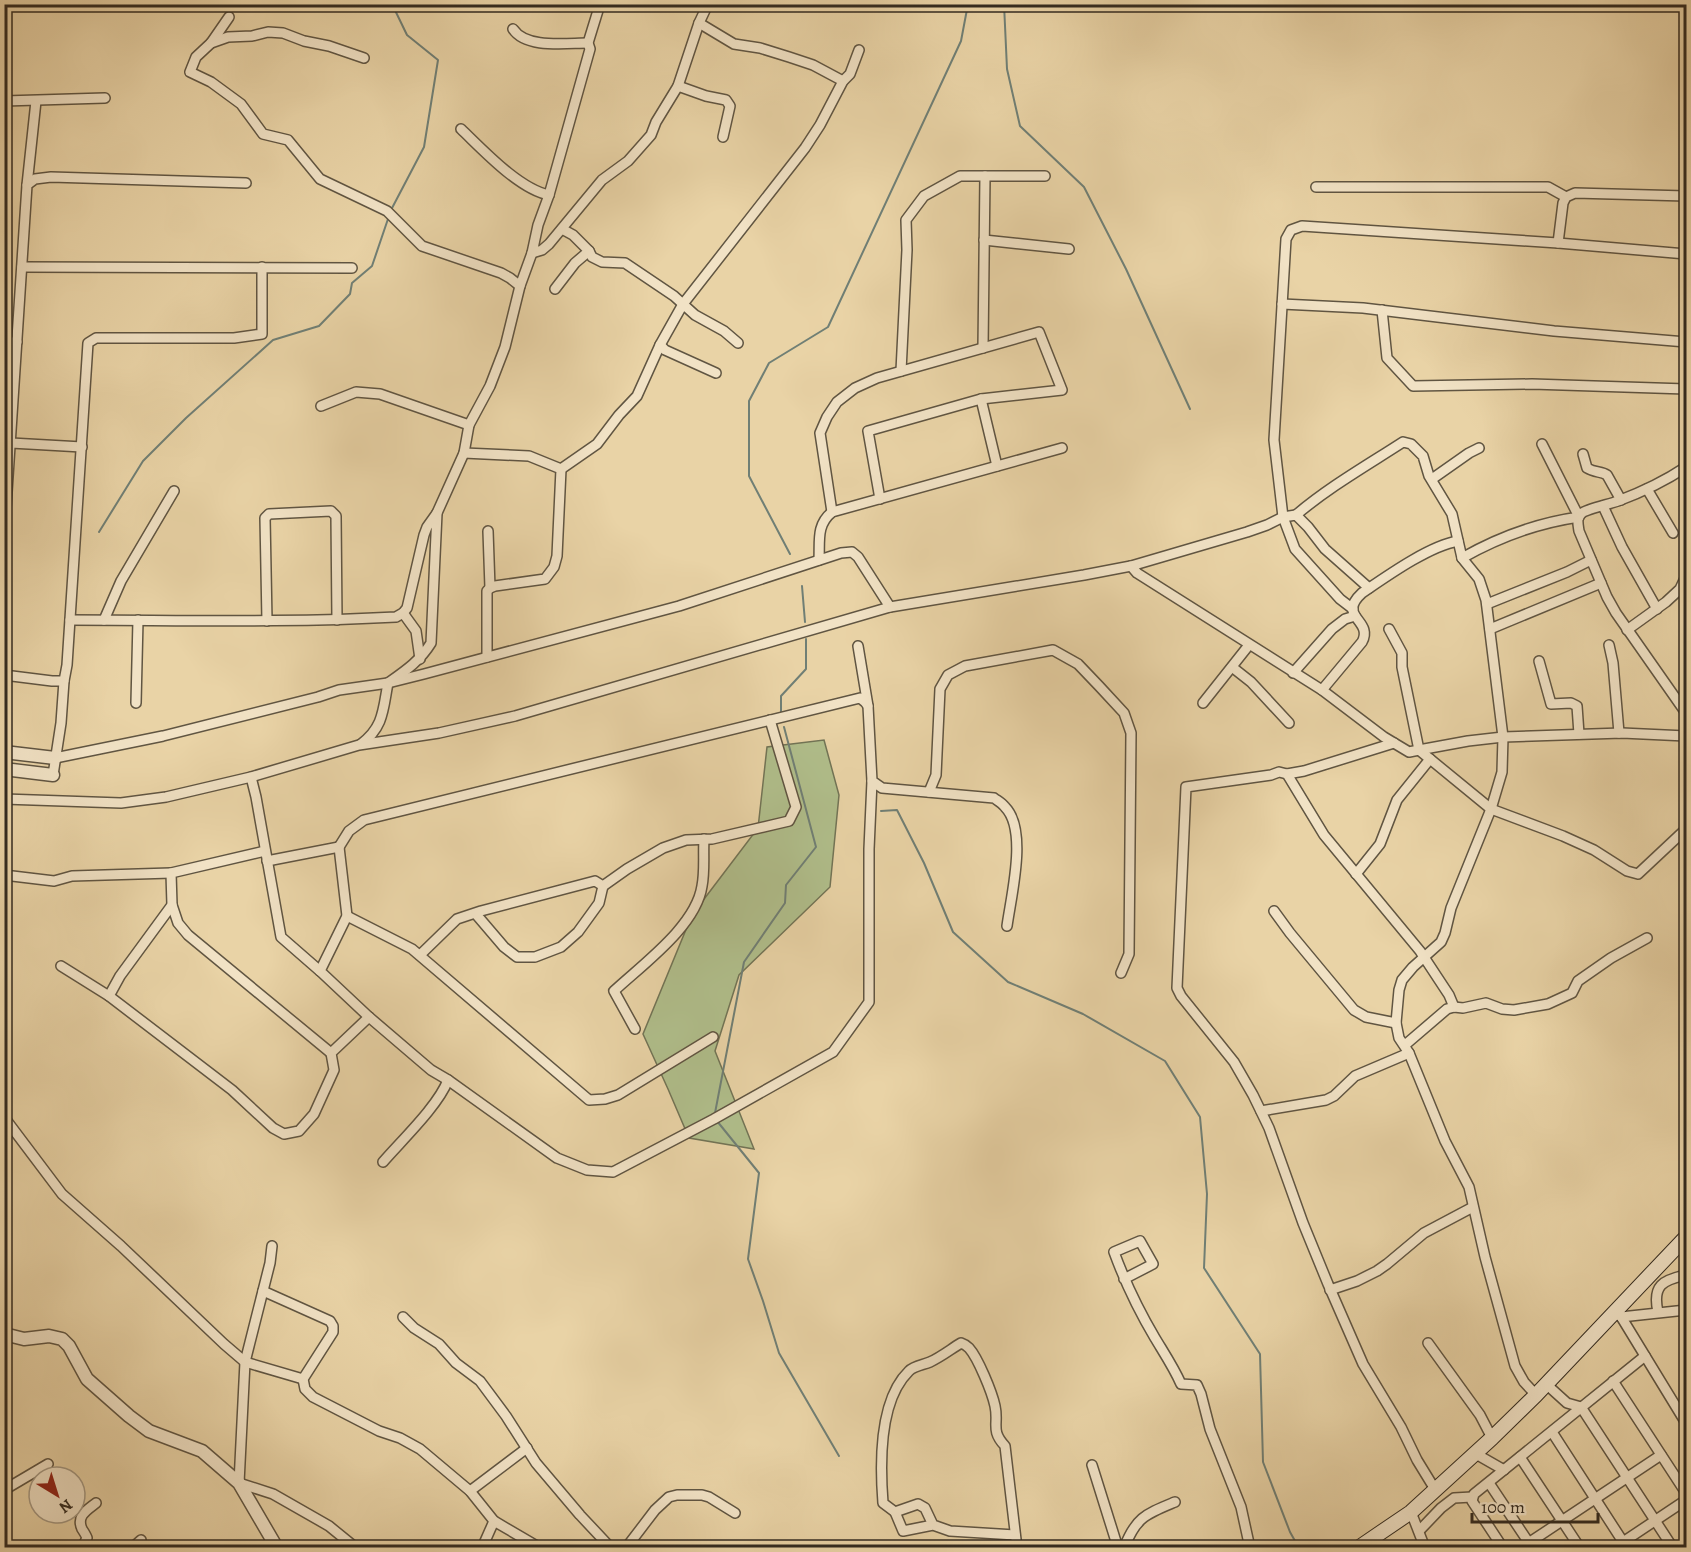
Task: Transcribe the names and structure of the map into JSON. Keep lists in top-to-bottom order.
{
  "scale_bar": "100 m",
  "north": "bottom right"
}
